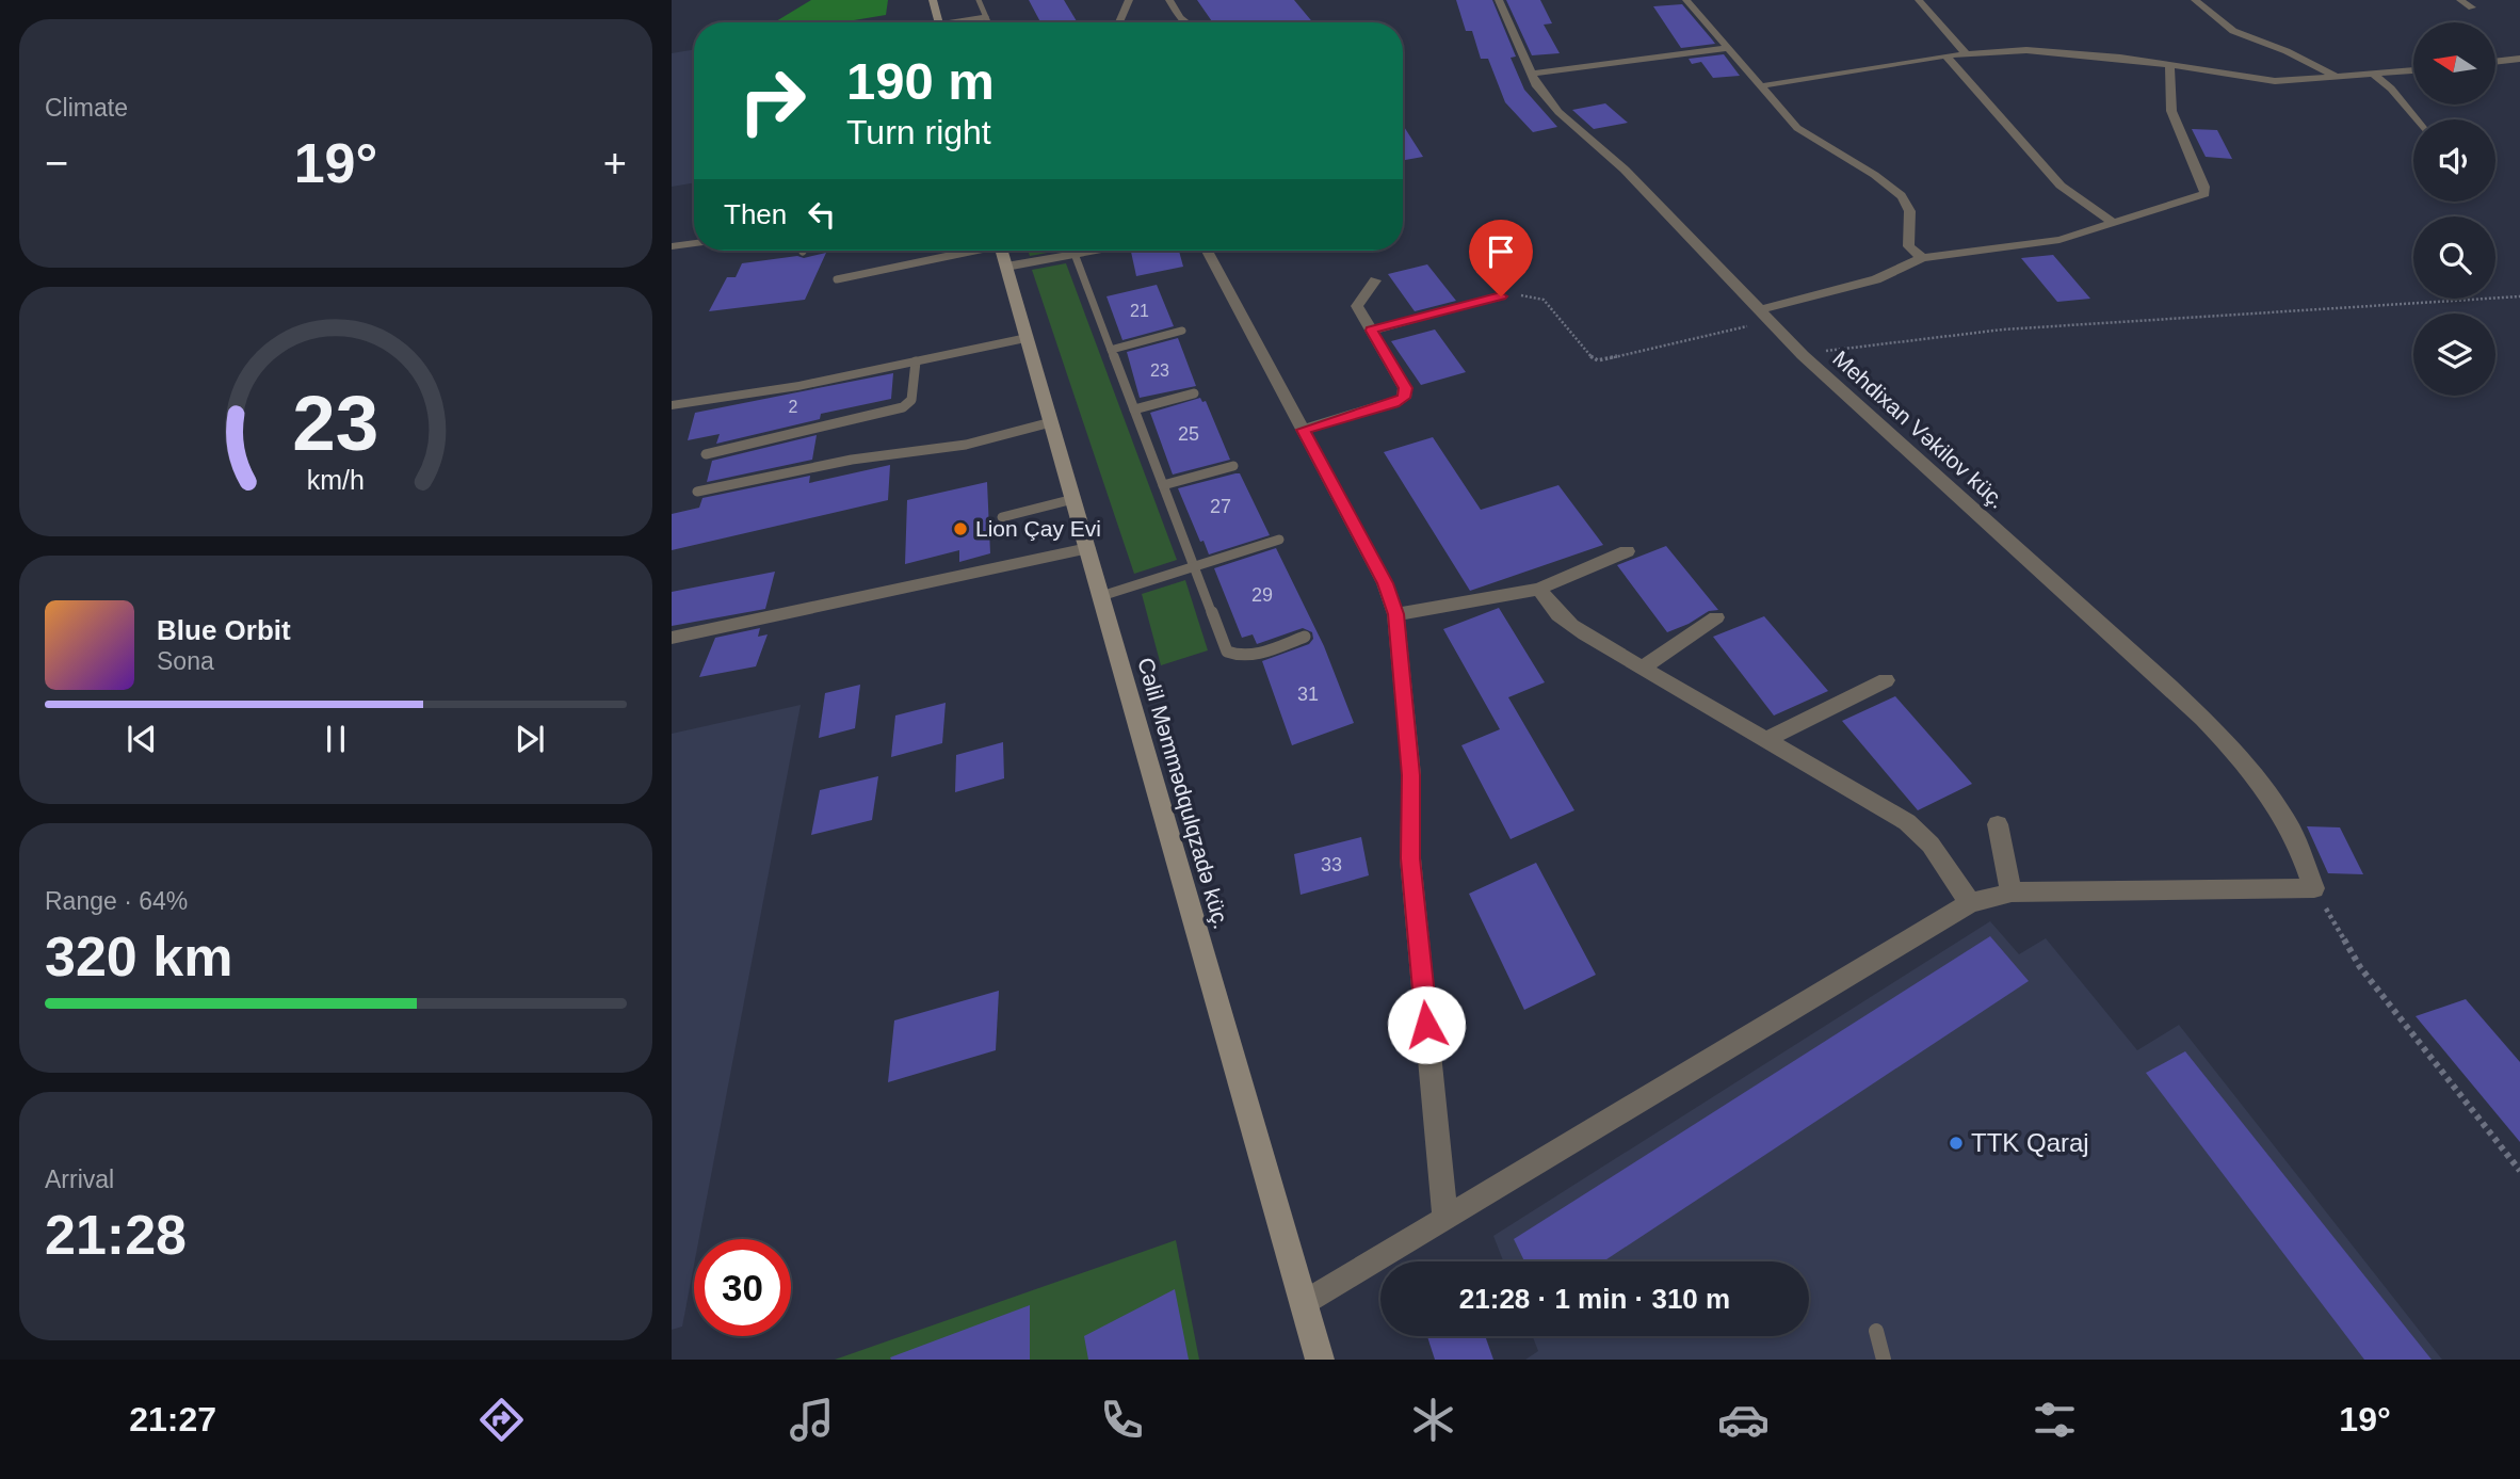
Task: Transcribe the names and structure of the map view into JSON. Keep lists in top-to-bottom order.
{
  "streets": {
    "street": ["Mehdixan Vəkilov küç.", "Cəlil Məmmədqulqzadə küç."]
  },
  "places": ["Lion Çay Evi", "TTK Qaraj"],
  "house_numbers": [
    "21",
    "23",
    "2",
    "25",
    "27",
    "29",
    "31",
    "33"
  ],
  "north": "left",
  "page": {
    "tile": [
      "Climate",
      ["Range · 64%", "320 km"],
      ["Arrival", "21:28"]
    ],
    "turn": ["190 m", "Turn right"],
    "heat": ["−", "19°", "+"],
    "then": "Then",
    "song": ["Blue Orbit", "Sona"],
    "limit": "30",
    "trip": "21:28 · 1 min · 310 m",
    "tabs": ["21:27", "19°"],
    "gauge": ["23", "km/h"]
  }
}
